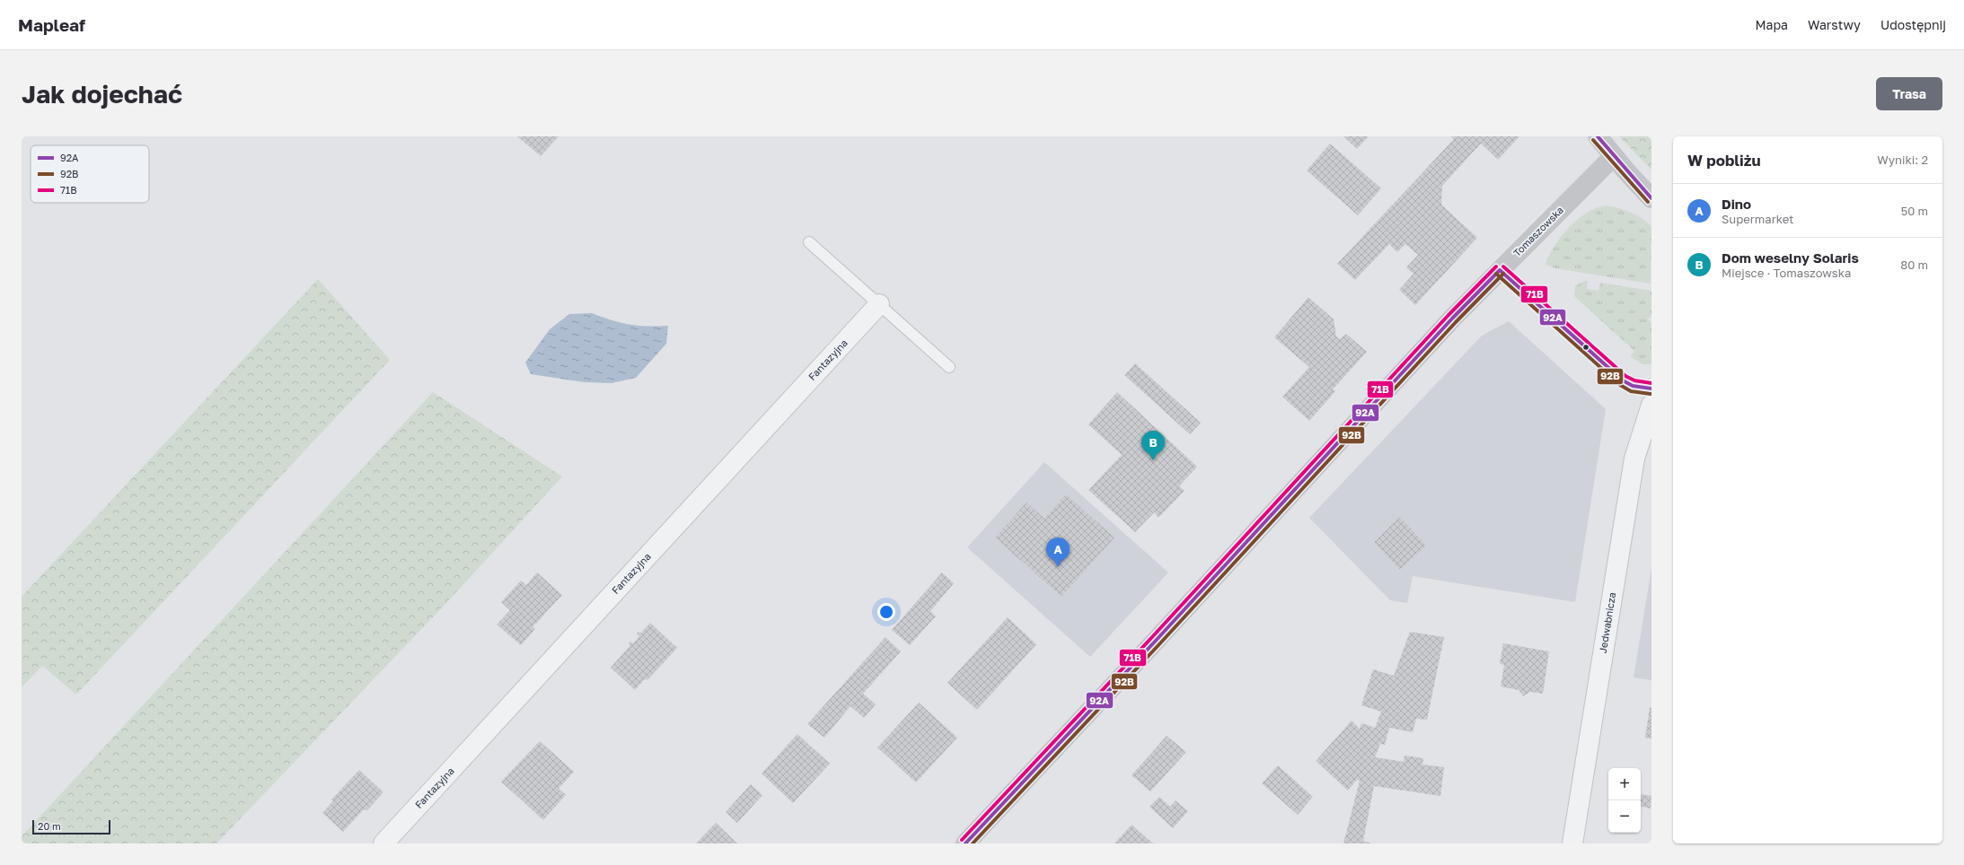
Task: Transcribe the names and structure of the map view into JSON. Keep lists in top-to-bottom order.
{
  "streets": {
    "street": ["Tomaszowska", "Fantazyjna", "Jedwabnicza"]
  },
  "lines": ["transit line 92A", "transit line 92B", "transit line 71B"],
  "legend": ["92A", "92B", "71B"],
  "scale_bar": "20 m",
  "page": {
    "header": "Mapleaf",
    "nav": ["Mapa", "Warstwy", "Udostępnij"],
    "buttons": "Trasa",
    "title": "Jak dojechać",
    "heading": ["W pobliżu", "Wyniki: 2"],
    "list": [
      {
        "mark": "A",
        "name": "Dino",
        "note": "Supermarket",
        "value": "50 m"
      },
      {
        "mark": "B",
        "name": "Dom weselny Solaris",
        "note": "Miejsce · Tomaszowska",
        "value": "80 m"
      }
    ],
    "pins": ["B", "A"],
    "map_buttons": ["+", "−"],
    "scale": "20 m"
  }
}
